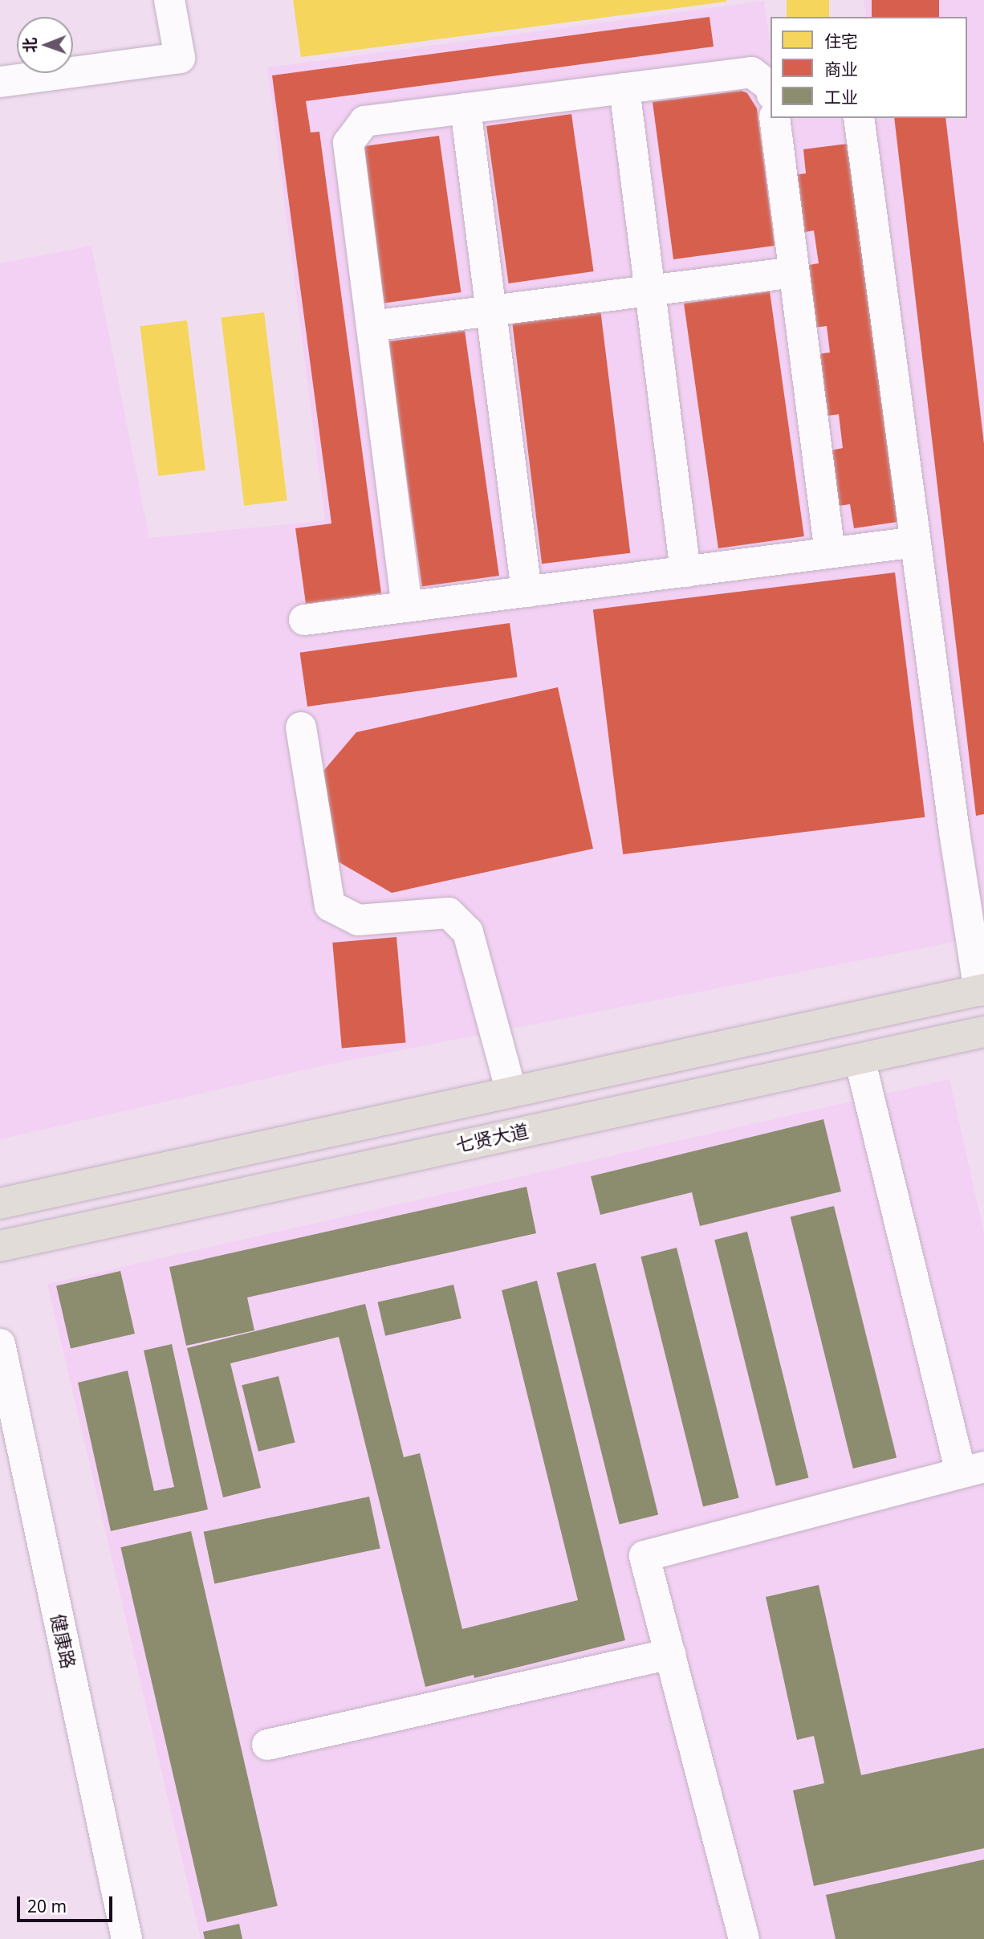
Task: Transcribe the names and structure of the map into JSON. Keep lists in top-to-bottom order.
{
  "streets": {
    "main road": ["七贤大道"],
    "street": ["健康路"]
  },
  "legend": ["住宅", "商业", "工业"],
  "scale_bar": "20 m",
  "north": "left"
}
